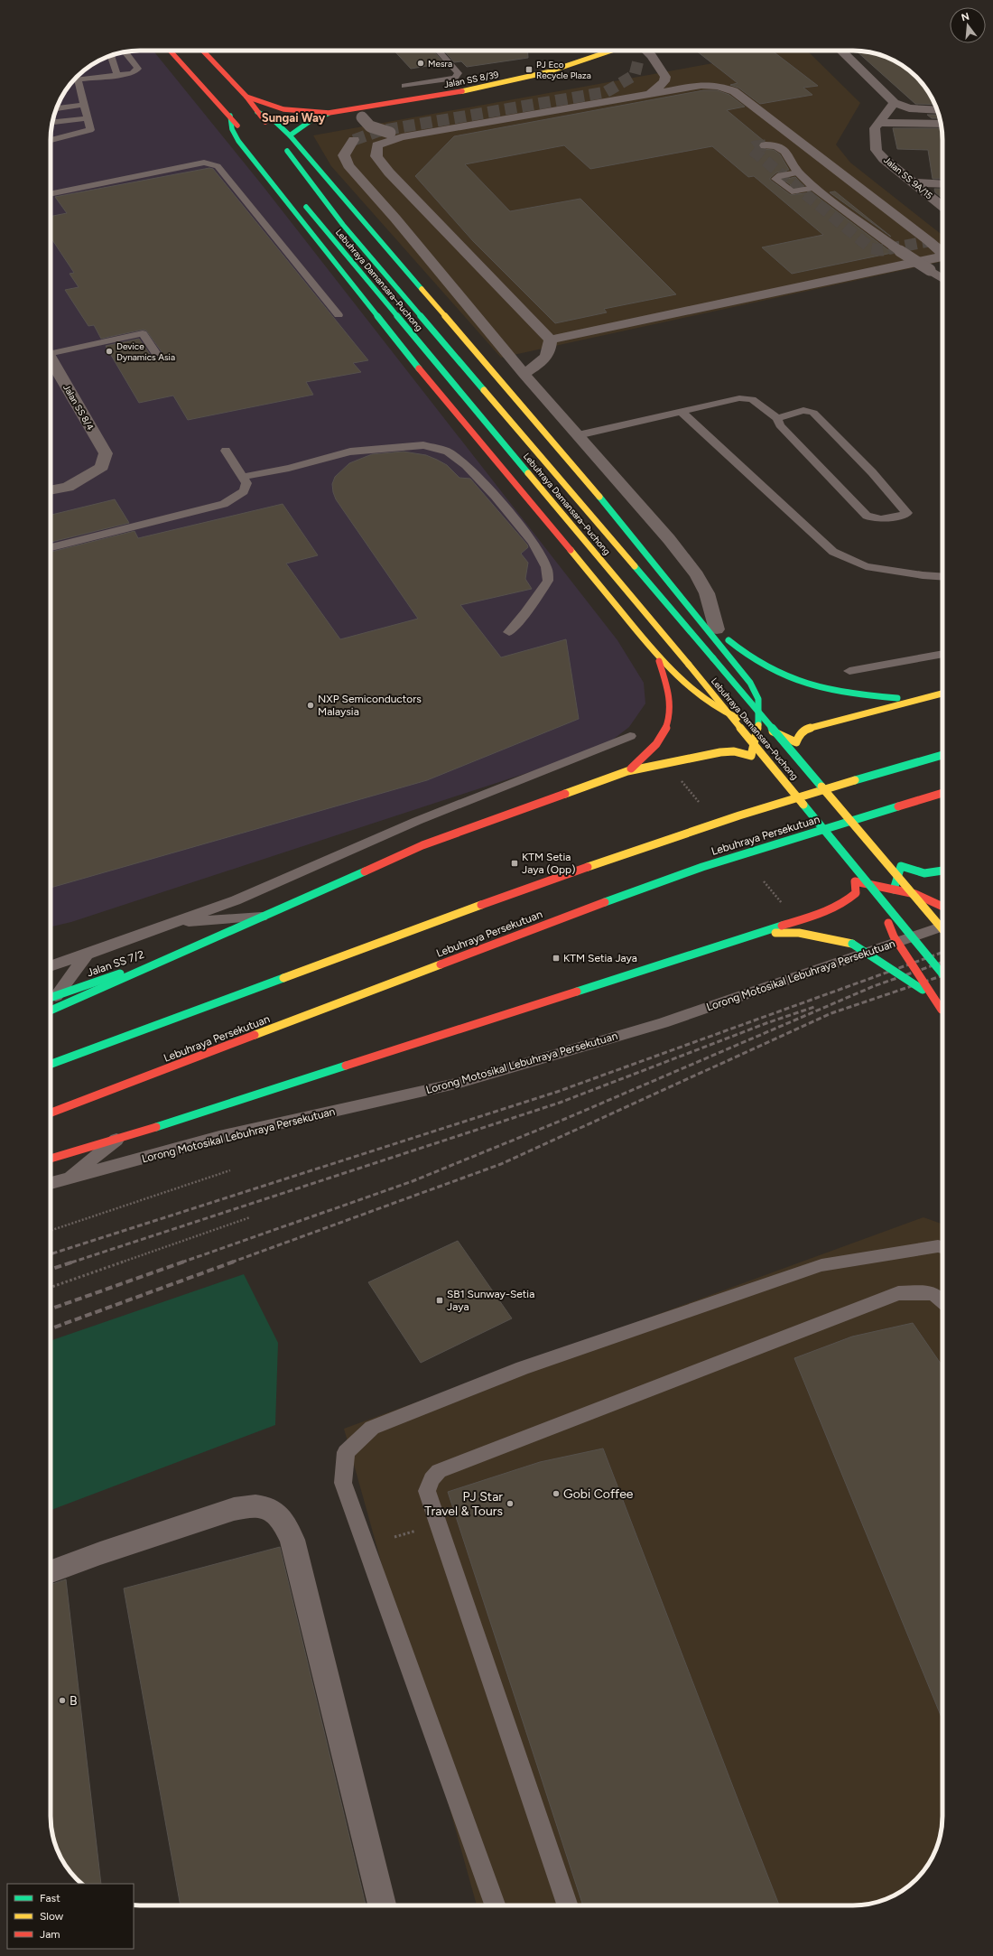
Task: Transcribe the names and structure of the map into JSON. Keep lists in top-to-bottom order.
{
  "streets": {
    "main road": [
      "Jalan SS 8/39",
      "Lebuhraya Damansara–Puchong",
      "Lebuhraya Persekutuan",
      "Jalan SS 7/2"
    ],
    "street": ["Jalan SS 9A/15", "Jalan SS 8/4"],
    "lane": ["Lorong Motosikal Lebuhraya Persekutuan"]
  },
  "districts": ["Sungai Way"],
  "places": {
    "other": [
      "Mesra",
      "Device Dynamics Asia",
      "NXP Semiconductors Malaysia",
      "Gobi Coffee",
      "PJ Star Travel & Tours",
      "B"
    ],
    "transit": [
      "PJ Eco Recycle Plaza",
      "KTM Setia Jaya (Opp)",
      "KTM Setia Jaya",
      "SB1 Sunway-Setia Jaya"
    ]
  },
  "legend": ["Fast", "Slow", "Jam"],
  "north": "top"
}
